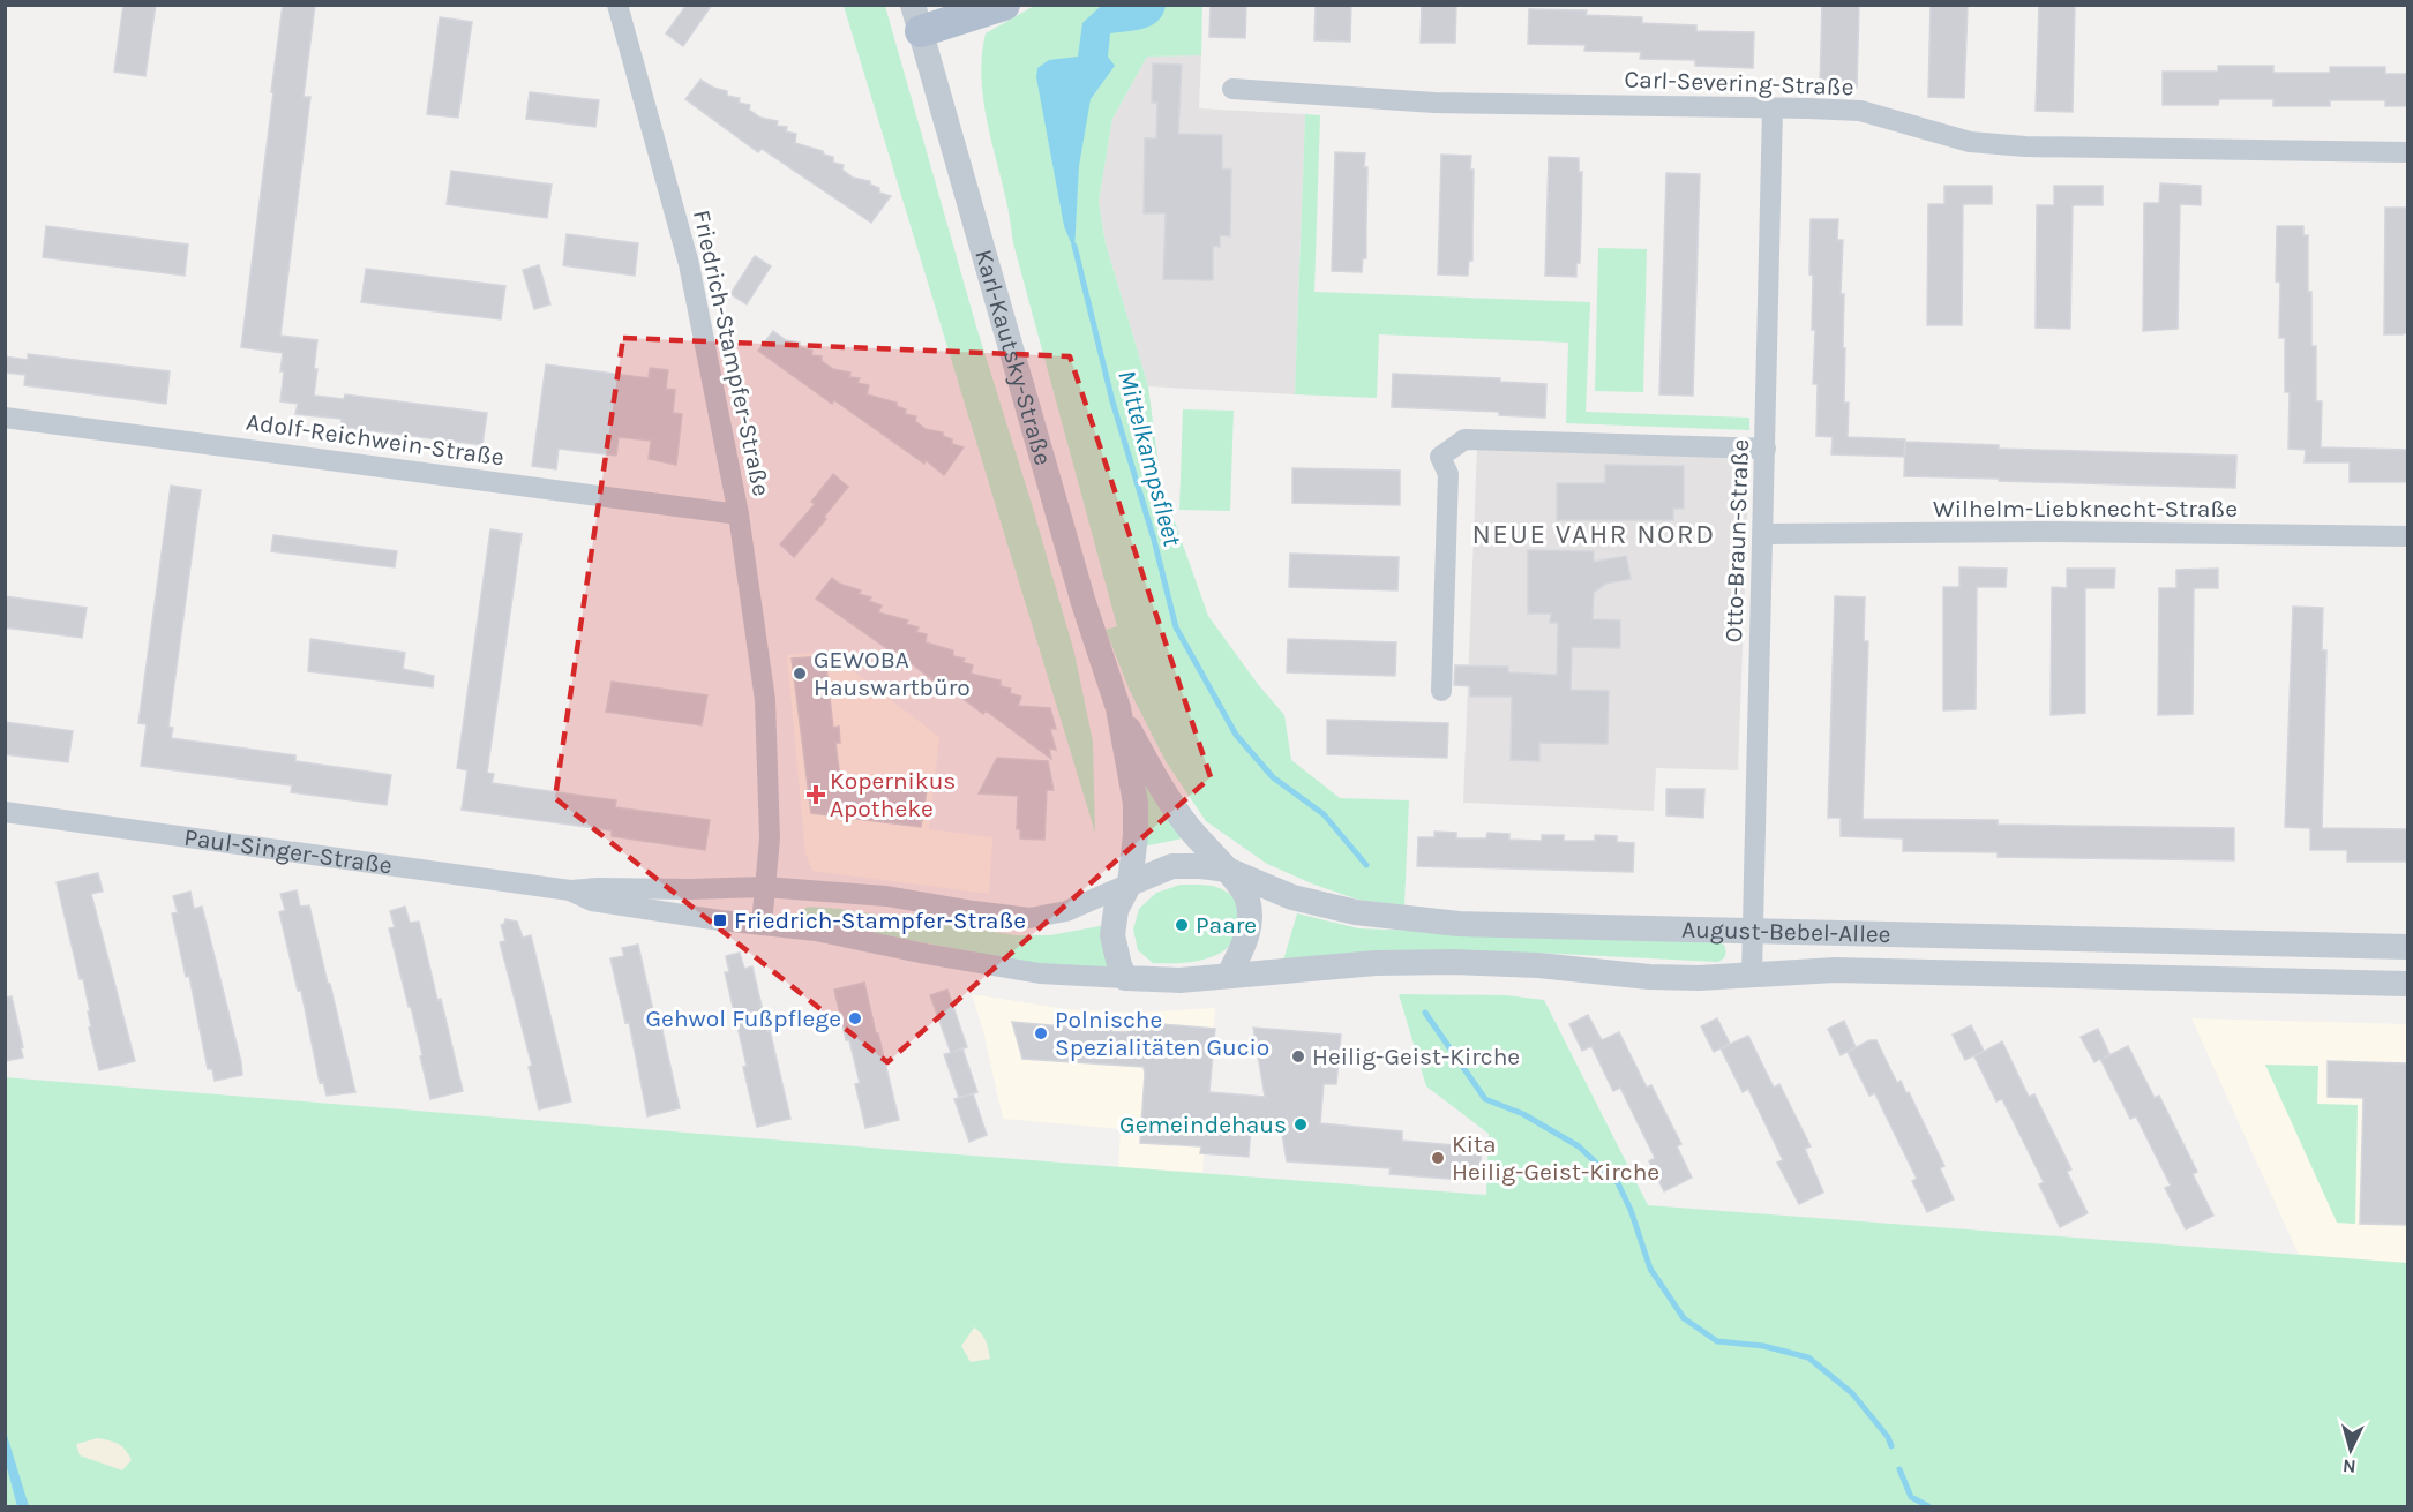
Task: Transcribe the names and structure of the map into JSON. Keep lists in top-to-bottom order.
{
  "streets": {
    "street": [
      "Carl-Severing-Straße",
      "Friedrich-Stampfer-Straße",
      "Karl-Kautsky-Straße",
      "Adolf-Reichwein-Straße",
      "Wilhelm-Liebknecht-Straße",
      "Otto-Braun-Straße",
      "Paul-Singer-Straße",
      "August-Bebel-Allee"
    ]
  },
  "crossings": [
    ["Carl-Severing-Straße", "Otto-Braun-Straße"],
    ["Friedrich-Stampfer-Straße", "Adolf-Reichwein-Straße"],
    ["Friedrich-Stampfer-Straße", "Paul-Singer-Straße"],
    ["Karl-Kautsky-Straße", "Paul-Singer-Straße"],
    ["Karl-Kautsky-Straße", "August-Bebel-Allee"],
    ["Wilhelm-Liebknecht-Straße", "Otto-Braun-Straße"],
    ["Otto-Braun-Straße", "August-Bebel-Allee"],
    ["Paul-Singer-Straße", "August-Bebel-Allee"]
  ],
  "districts": ["NEUE VAHR NORD"],
  "water": ["Mittelkampsfleet"],
  "places": {
    "other": [
      "GEWOBA Hauswartbüro",
      "Paare",
      "Gehwol Fußpflege",
      "Polnische Spezialitäten Gucio",
      "Heilig-Geist-Kirche",
      "Gemeindehaus",
      "Kita Heilig-Geist-Kirche"
    ],
    "health": ["Kopernikus Apotheke"],
    "transit": ["Friedrich-Stampfer-Straße"]
  },
  "north": "bottom"
}
